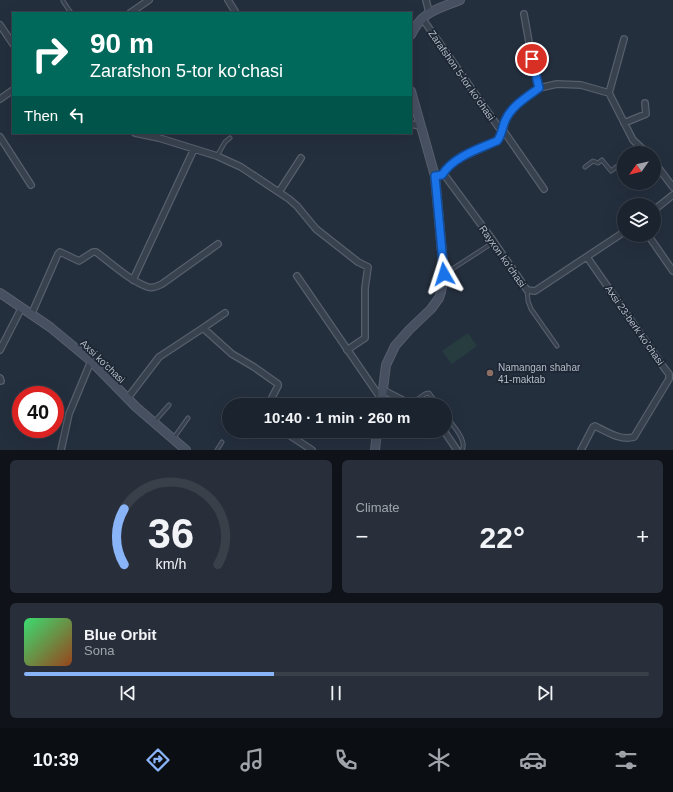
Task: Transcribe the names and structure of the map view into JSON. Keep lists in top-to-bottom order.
{
  "streets": {
    "street": [
      "Zarafshon 5-tor koʻchasi",
      "Rayxon koʻchasi",
      "Аxsi 23-berk koʼchasi",
      "Axsi ko'chasi"
    ]
  },
  "crossings": [
    ["Zarafshon 5-tor koʻchasi", "Rayxon koʻchasi"],
    ["Rayxon koʻchasi", "Аxsi 23-berk koʼchasi"]
  ],
  "places": ["Namangan shahar 41-maktab"],
  "north": "bottom left",
  "page": {
    "turn": ["90 m", "Zarafshon 5-tor koʻchasi"],
    "then": "Then",
    "limit": "40",
    "trip": "10:40 · 1 min · 260 m",
    "tile": "Climate",
    "heat": ["−", "22°", "+"],
    "song": ["Blue Orbit", "Sona"],
    "tabs": "10:39",
    "gauge": ["36", "km/h"]
  }
}
